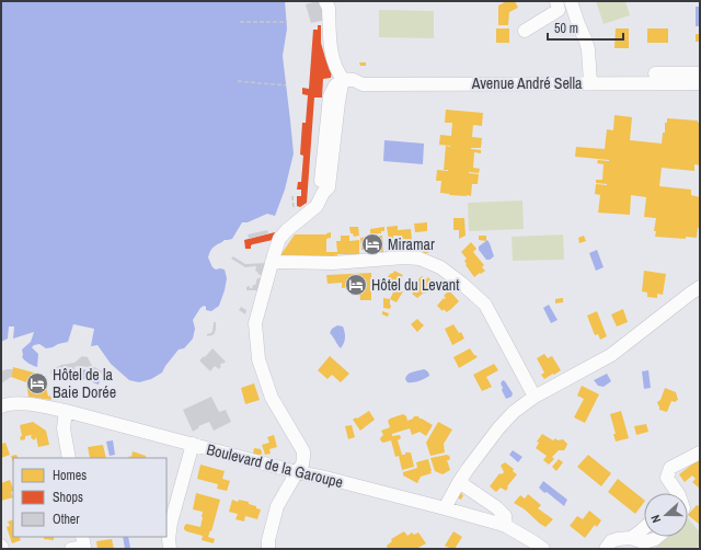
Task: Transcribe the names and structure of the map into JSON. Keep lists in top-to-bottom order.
{
  "streets": {
    "street": ["Avenue André Sella", "Boulevard de la Garoupe"]
  },
  "places": {
    "hotel": ["Miramar", "Hôtel du Levant", "Hôtel de la Baie Dorée"]
  },
  "legend": ["Homes", "Shops", "Other"],
  "scale_bar": "50 m",
  "north": "left"
}
